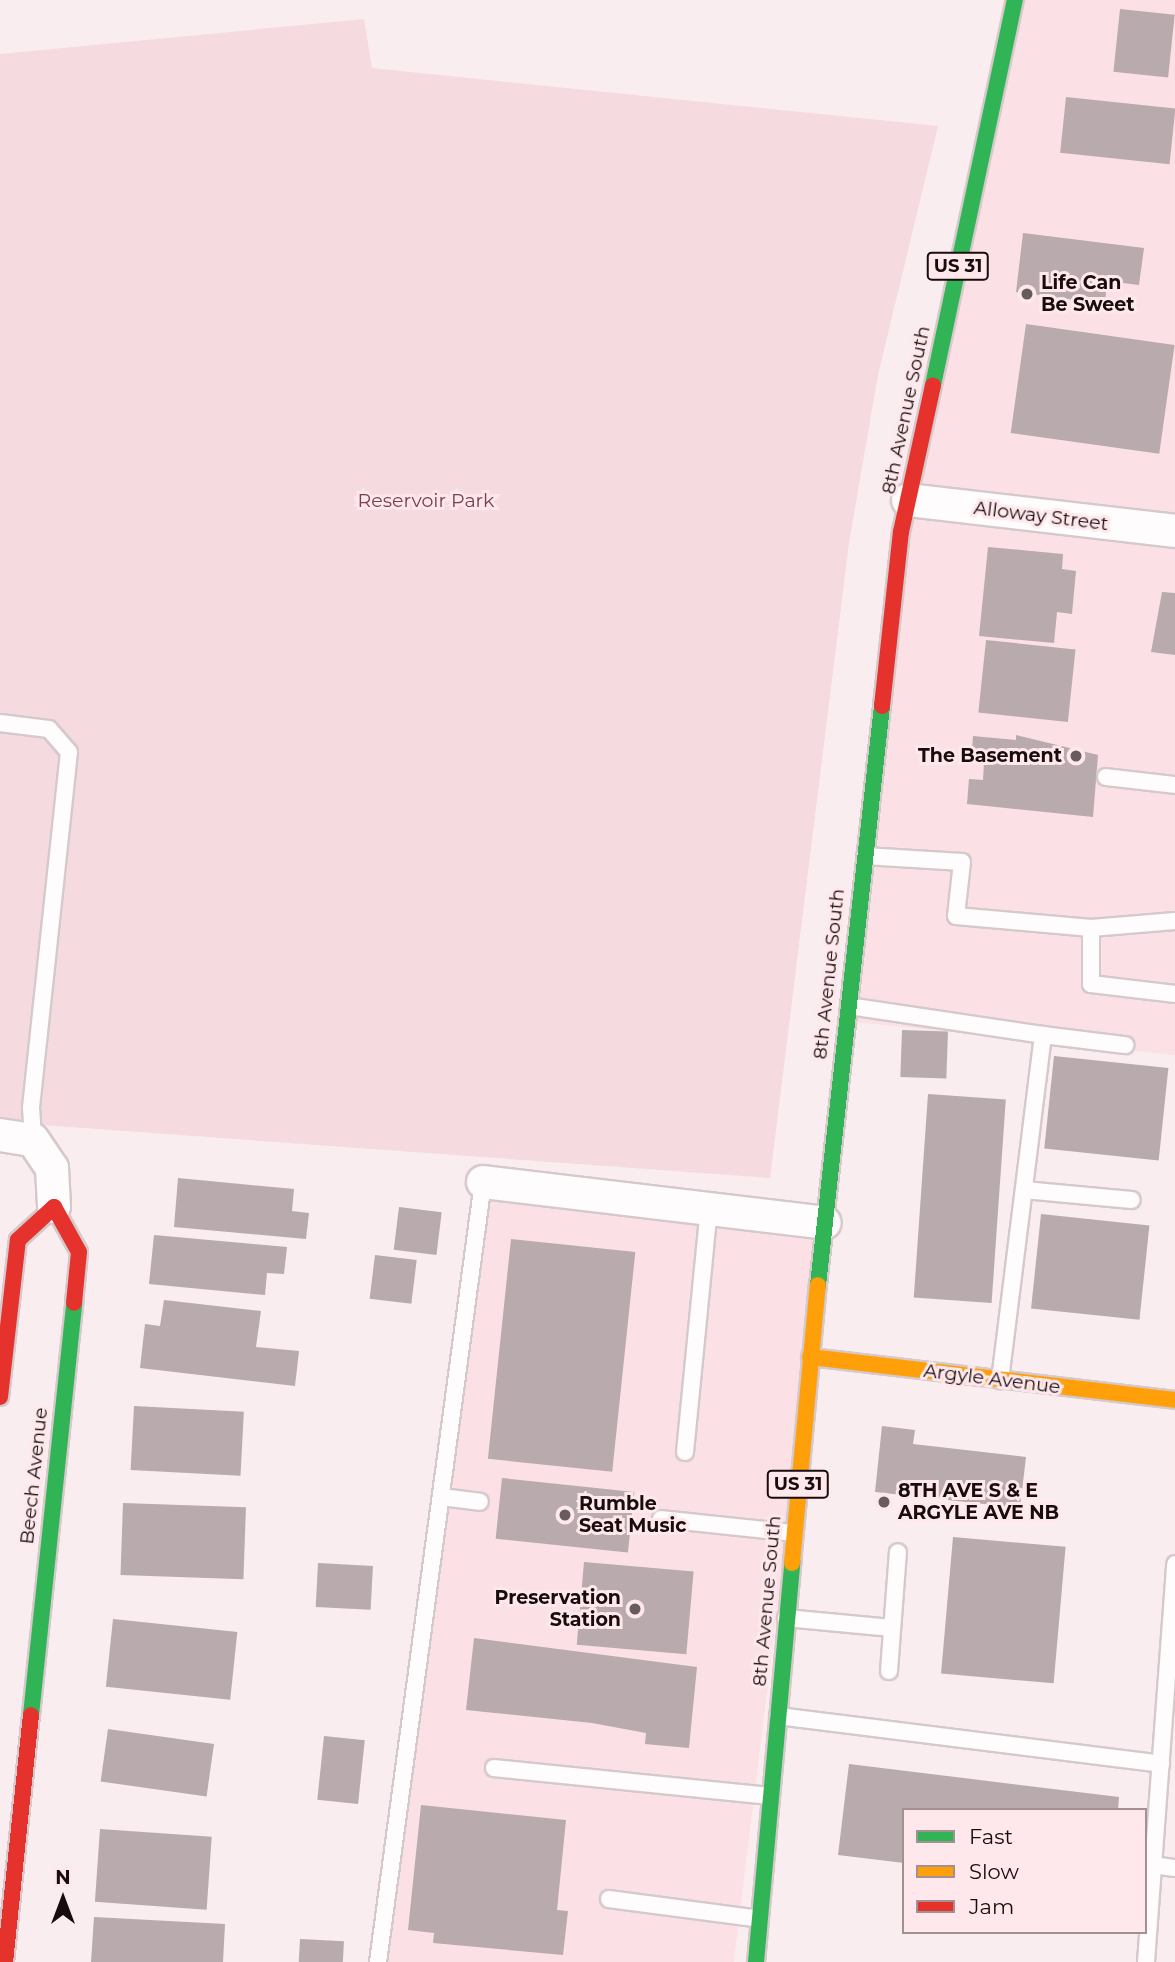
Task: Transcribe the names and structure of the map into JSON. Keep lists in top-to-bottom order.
{
  "streets": {
    "main road": [
      "US 31",
      "8th Avenue South",
      "Argyle Avenue",
      "Beech Avenue"
    ],
    "street": ["Alloway Street"]
  },
  "crossings": [
    ["8th Avenue South", "Alloway Street"],
    ["8th Avenue South", "Argyle Avenue"]
  ],
  "parks": ["Reservoir Park"],
  "places": [
    "Life Can Be Sweet",
    "The Basement",
    "8TH AVE S & E ARGYLE AVE NB",
    "Rumble Seat Music",
    "Preservation Station"
  ],
  "legend": ["Fast", "Slow", "Jam"],
  "north": "top"
}
